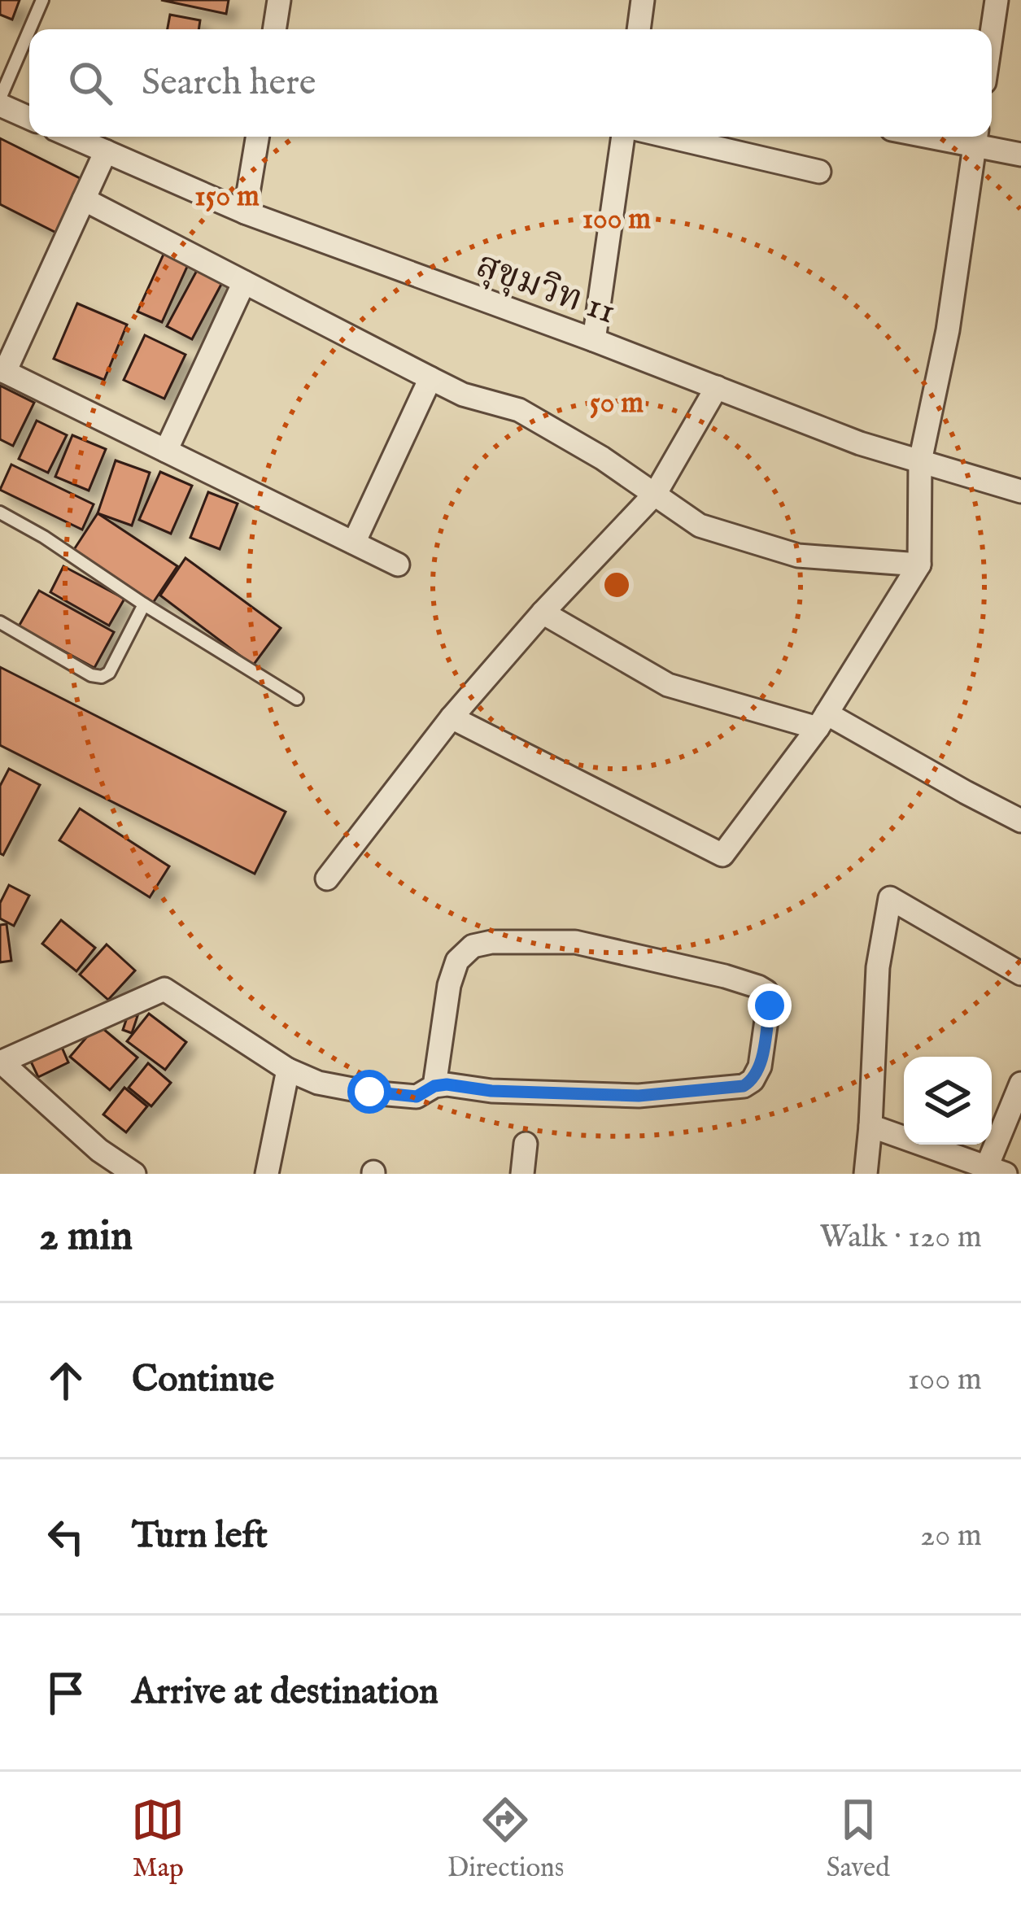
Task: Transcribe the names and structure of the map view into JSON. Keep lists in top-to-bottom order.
{
  "streets": {
    "street": ["สุขุมวิท 11"]
  },
  "page": {
    "search": "Search here",
    "heading": ["2 min", "Walk · 120 m"],
    "list": [
      ["Continue", "100 m"],
      ["Turn left", "20 m"],
      "Arrive at destination"
    ],
    "nav": ["Map", "Directions", "Saved"]
  },
  "rings": ["150 m", "100 m", "50 m"]
}
